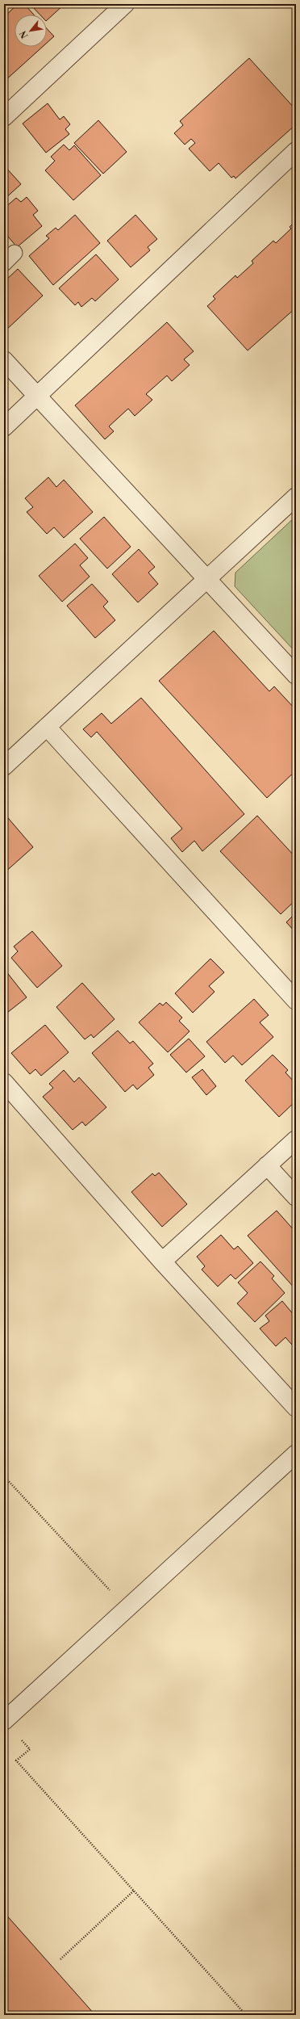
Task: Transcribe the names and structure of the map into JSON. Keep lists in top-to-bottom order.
{
  "north": "bottom left"
}
